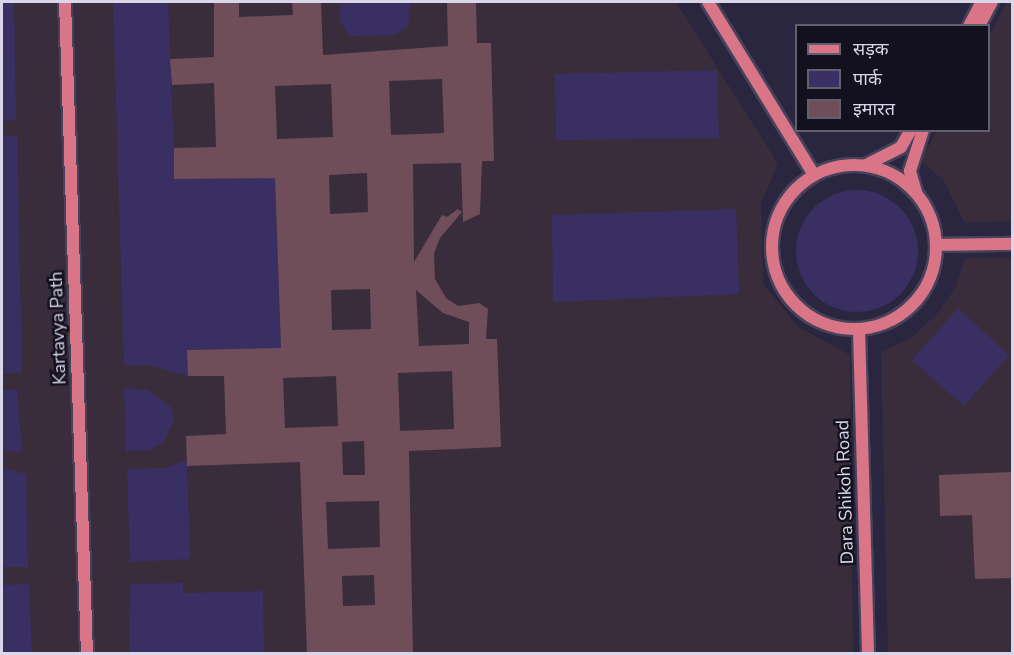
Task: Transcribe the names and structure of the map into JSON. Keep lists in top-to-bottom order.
{
  "streets": {
    "main road": ["Kartavya Path", "Dara Shikoh Road"]
  },
  "legend": ["सड़क", "पार्क", "इमारत"]
}
